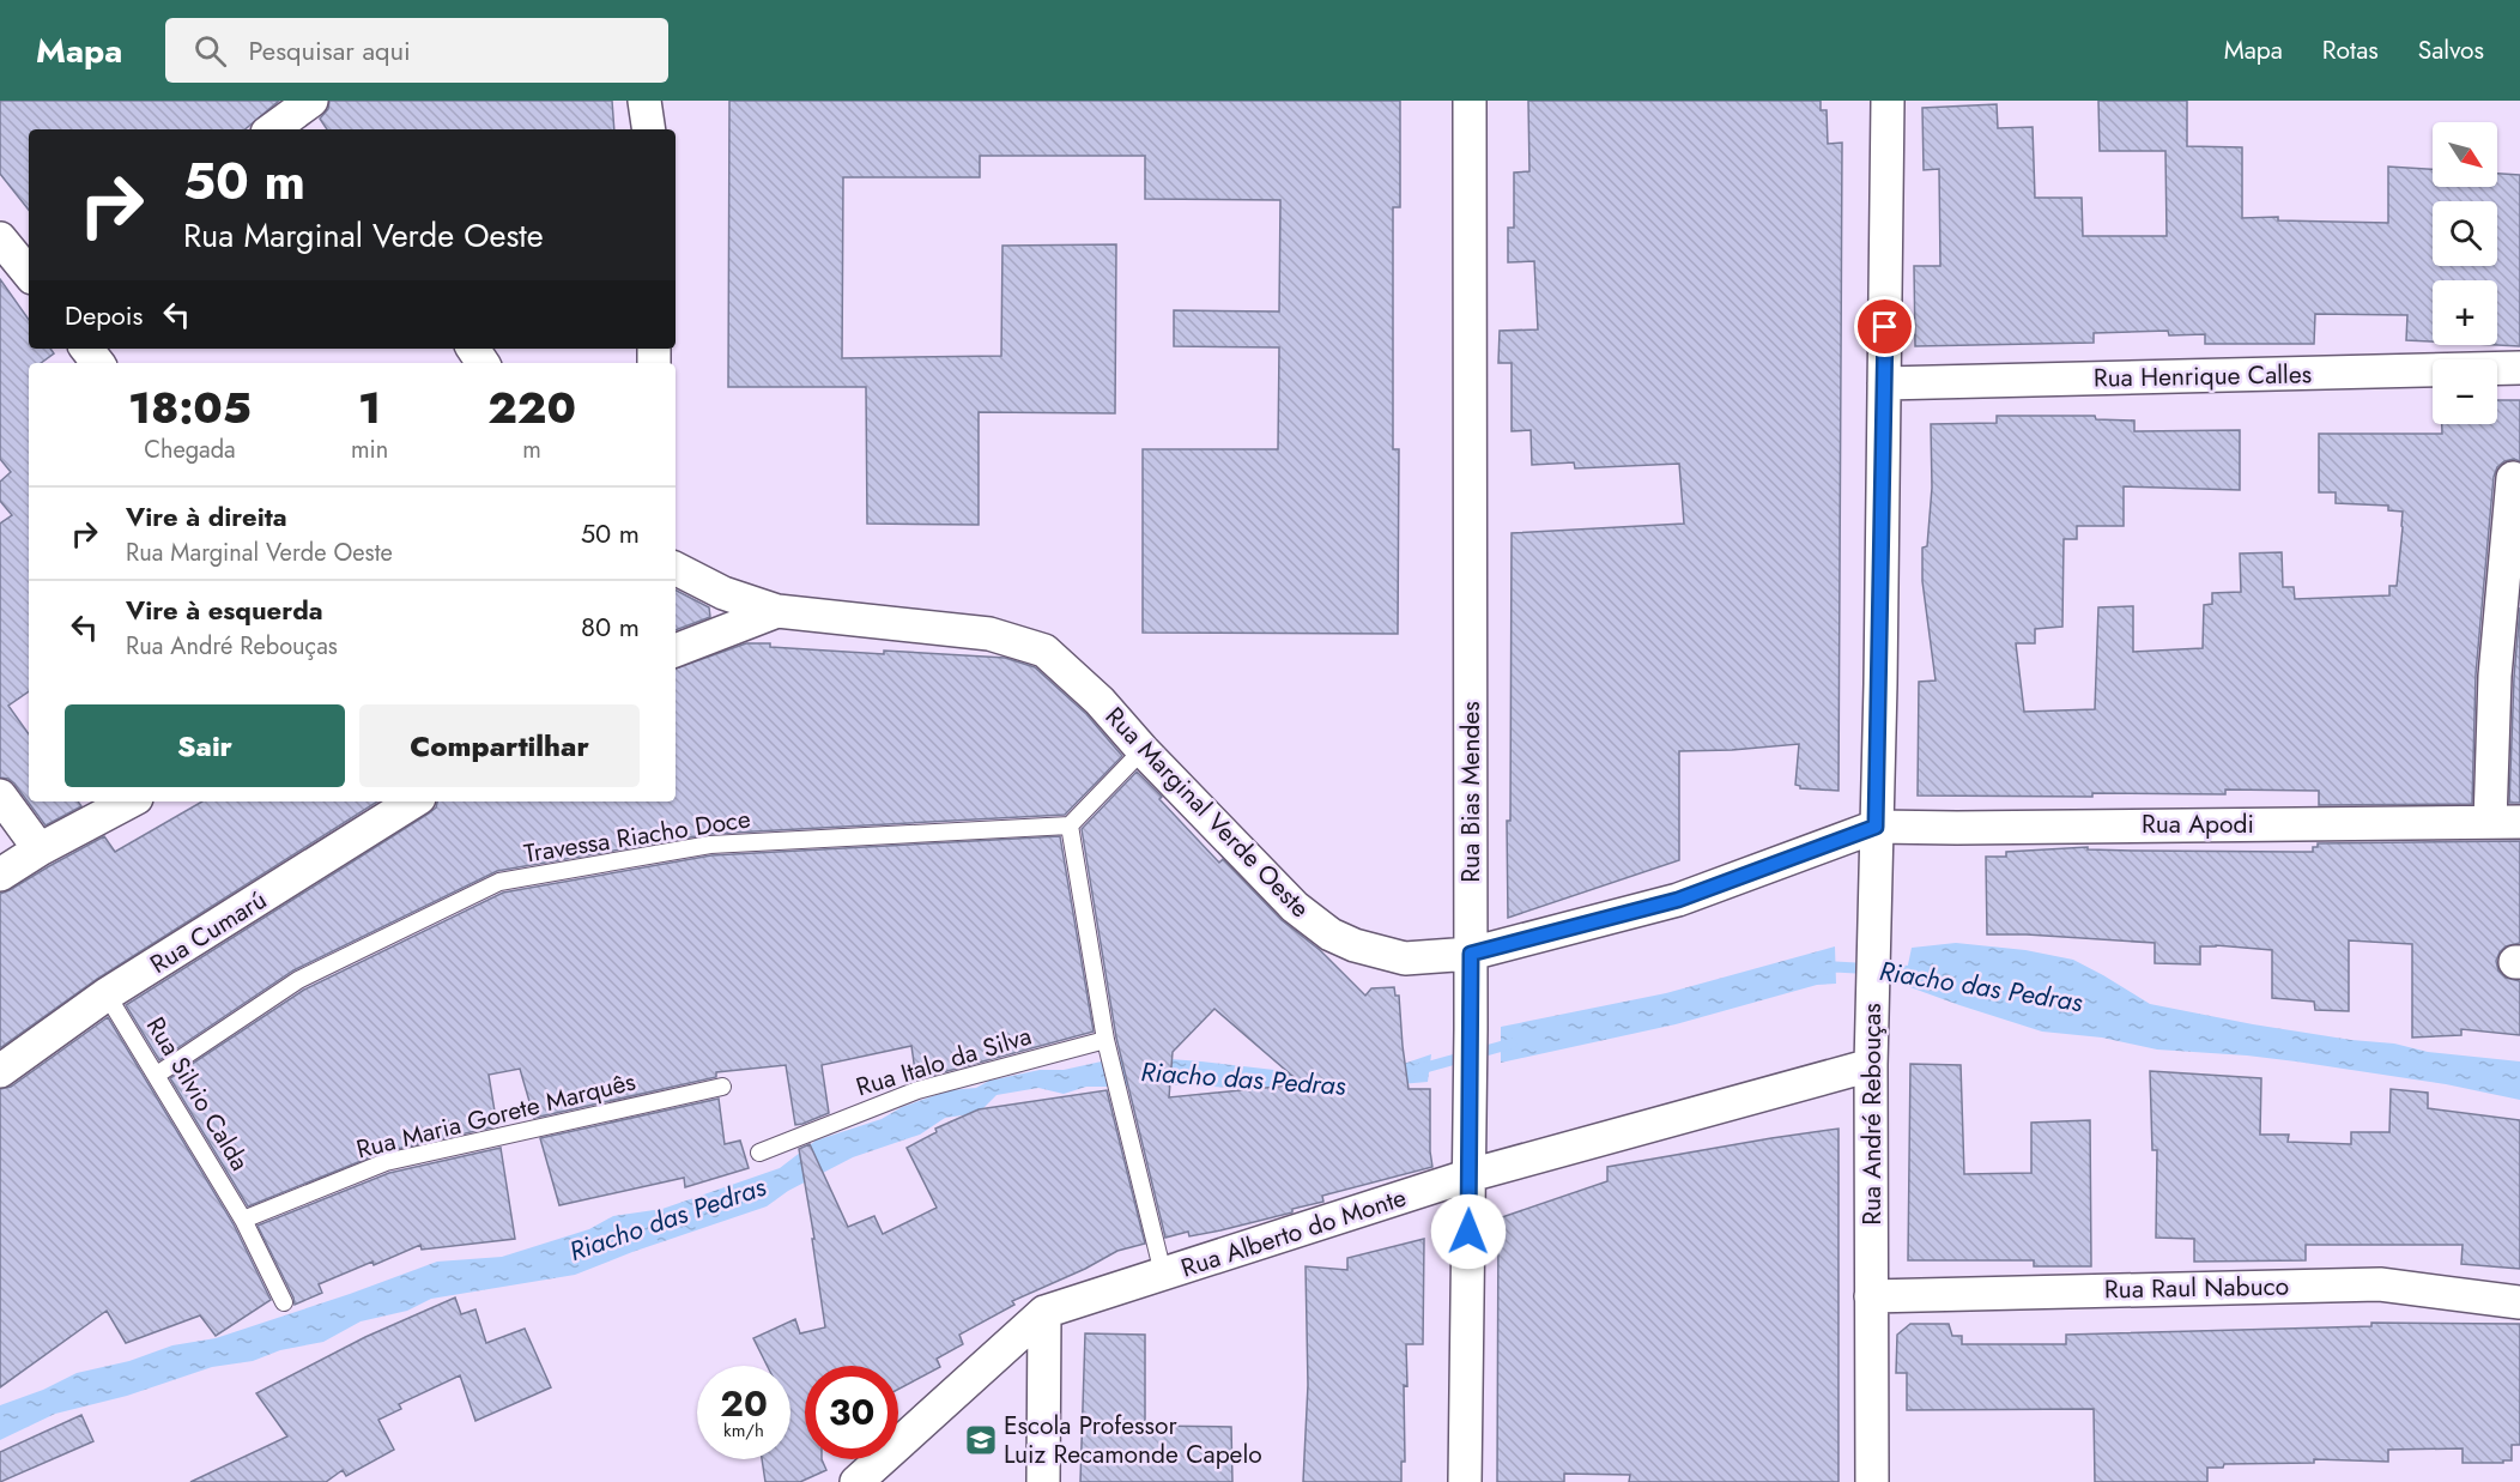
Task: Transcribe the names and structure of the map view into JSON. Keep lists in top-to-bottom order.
{
  "streets": {
    "street": [
      "Rua Henrique Calles",
      "Rua Bias Mendes",
      "Rua Marginal Verde Oeste",
      "Rua Apodi",
      "Rua Cumarú",
      "Rua André Rebouças",
      "Rua Alberto do Monte",
      "Rua Raul Nabuco"
    ],
    "lane": [
      "Travessa Riacho Doce",
      "Rua Italo da Silva",
      "Rua Silvio Calda",
      "Rua Maria Gorete Marquês"
    ]
  },
  "crossings": [
    ["Rua Henrique Calles", "Rua André Rebouças"],
    ["Rua Bias Mendes", "Rua Marginal Verde Oeste"],
    ["Rua Bias Mendes", "Rua Alberto do Monte"],
    ["Rua Marginal Verde Oeste", "Rua Apodi"],
    ["Rua Marginal Verde Oeste", "Rua André Rebouças"],
    ["Rua Apodi", "Rua André Rebouças"],
    ["Travessa Riacho Doce", "Rua Silvio Calda"],
    ["Rua Cumarú", "Rua Silvio Calda"],
    ["Rua Silvio Calda", "Rua Maria Gorete Marquês"],
    ["Rua André Rebouças", "Rua Alberto do Monte"],
    ["Rua André Rebouças", "Rua Raul Nabuco"]
  ],
  "water": ["Riacho das Pedras"],
  "places": {
    "school or university": ["Escola Professor Luiz Recamonde Capelo"]
  },
  "north": "bottom right",
  "page": {
    "header": "Mapa",
    "search": "Pesquisar aqui",
    "nav": ["Mapa", "Rotas", "Salvos"],
    "map_buttons": ["+", "−"],
    "turn": ["50 m", "Rua Marginal Verde Oeste"],
    "then": "Depois",
    "eta": [
      "18:05",
      "Chegada",
      "1",
      "min",
      "220",
      "m"
    ],
    "list": [
      {
        "name": "Vire à direita",
        "note": "Rua Marginal Verde Oeste",
        "value": "50 m"
      },
      {
        "name": "Vire à esquerda",
        "note": "Rua André Rebouças",
        "value": "80 m"
      }
    ],
    "buttons": ["Sair", "Compartilhar"],
    "speed": "20 km/h",
    "limit": "30"
  }
}
